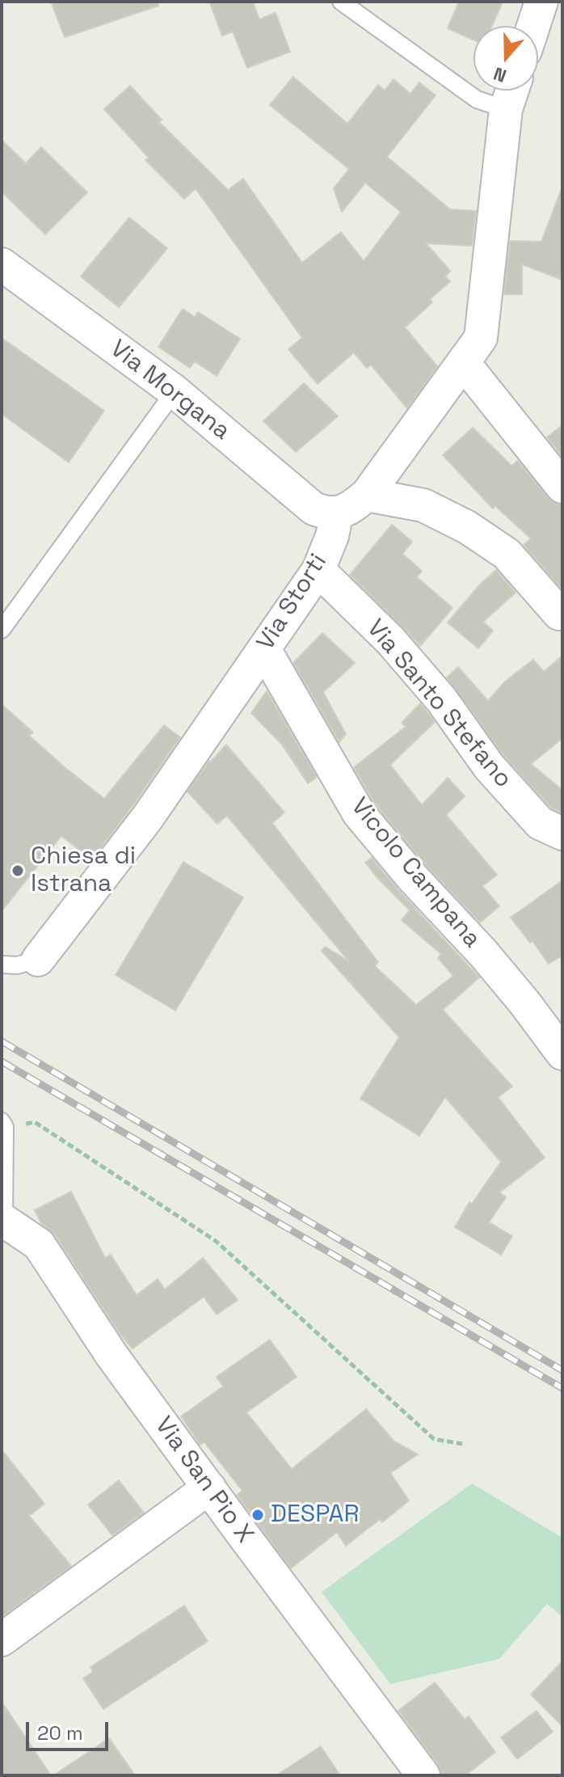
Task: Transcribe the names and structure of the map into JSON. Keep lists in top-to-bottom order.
{
  "streets": {
    "street": [
      "Via Morgana",
      "Via Storti",
      "Via Santo Stefano",
      "Vicolo Campana",
      "Via San Pio X"
    ]
  },
  "crossings": [
    ["Via Morgana", "Via Storti"],
    ["Via Storti", "Via Santo Stefano"],
    ["Via Storti", "Vicolo Campana"]
  ],
  "places": ["Chiesa di Istrana", "DESPAR"],
  "scale_bar": "20 m",
  "north": "bottom"
}
